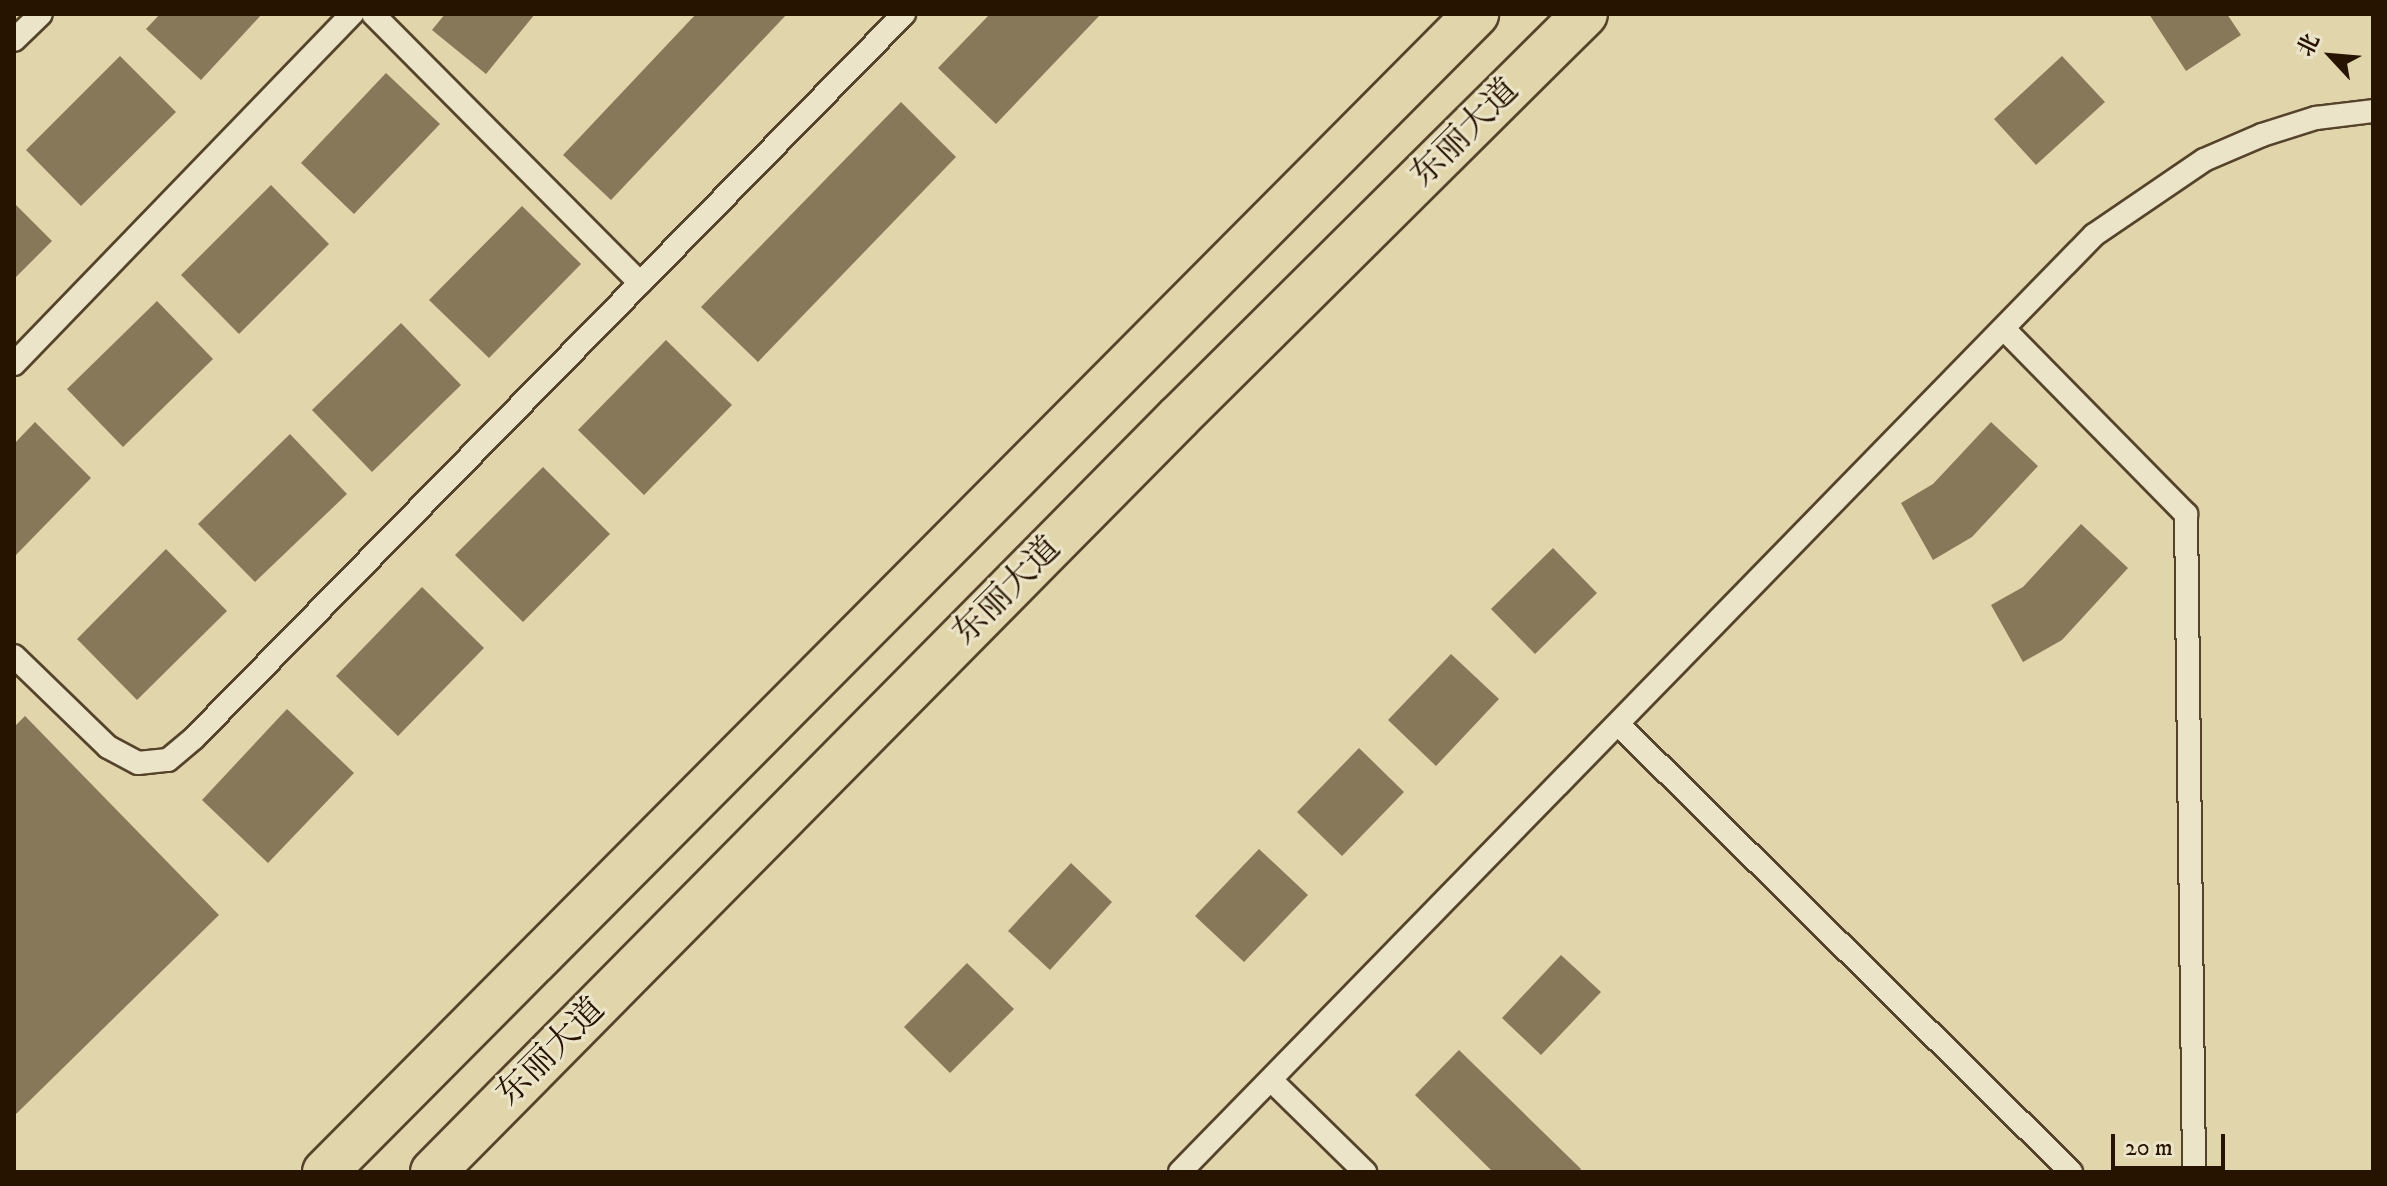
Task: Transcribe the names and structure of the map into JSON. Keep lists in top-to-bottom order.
{
  "streets": {
    "highway": ["东丽大道"]
  },
  "scale_bar": "20 m",
  "north": "top left"
}
